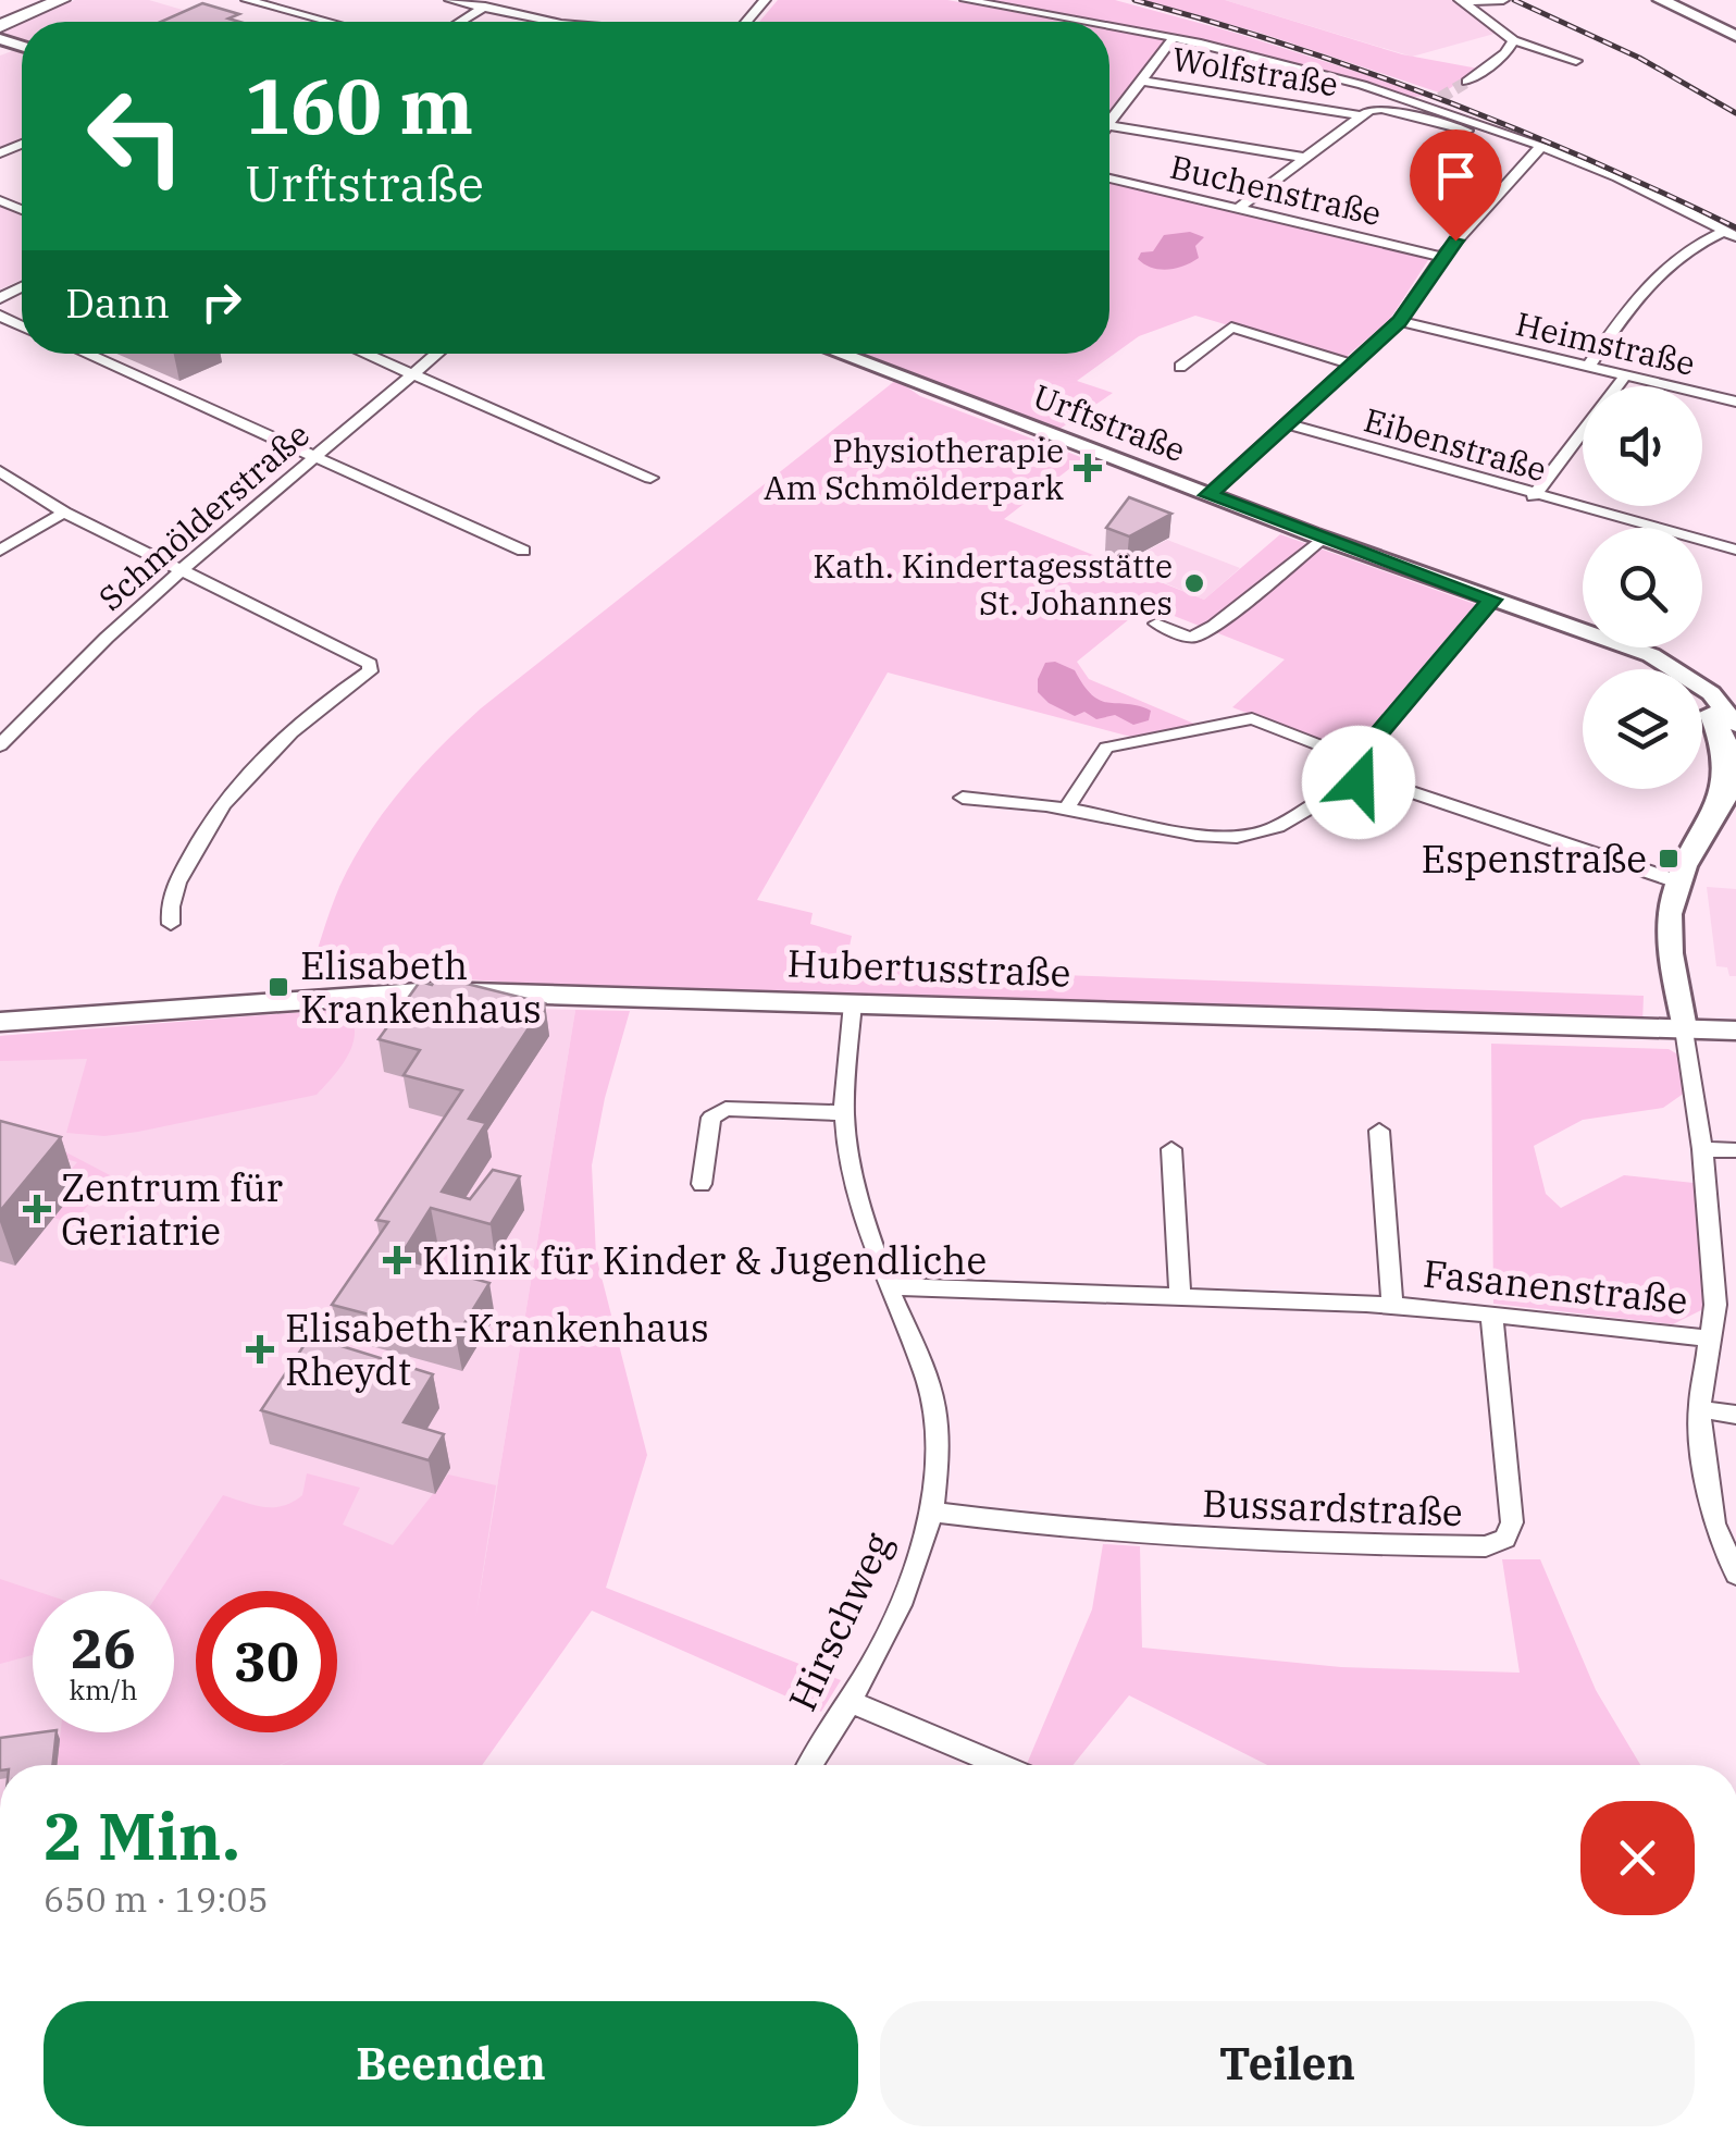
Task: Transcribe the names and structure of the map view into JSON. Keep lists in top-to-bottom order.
{
  "streets": {
    "main road": ["Hubertusstraße"],
    "street": [
      "Wolfstraße",
      "Buchenstraße",
      "Heimstraße",
      "Urftstraße",
      "Eibenstraße",
      "Schmölderstraße",
      "Fasanenstraße",
      "Bussardstraße",
      "Hirschweg"
    ]
  },
  "crossings": [
    ["Urftstraße", "Hubertusstraße"],
    ["Hubertusstraße", "Hirschweg"],
    ["Fasanenstraße", "Bussardstraße"],
    ["Fasanenstraße", "Hirschweg"],
    ["Bussardstraße", "Hirschweg"]
  ],
  "places": {
    "health": [
      "Physiotherapie Am Schmölderpark",
      "Zentrum für Geriatrie",
      "Klinik für Kinder & Jugendliche",
      "Elisabeth-Krankenhaus Rheydt"
    ],
    "other": ["Kath. Kindertagesstätte St. Johannes"],
    "transit": ["Espenstraße", "Elisabeth Krankenhaus"]
  },
  "page": {
    "turn": ["160 m", "Urftstraße"],
    "then": "Dann",
    "speed": "26 km/h",
    "limit": "30",
    "heading": ["2 Min.", "650 m · 19:05"],
    "buttons": ["Beenden", "Teilen"]
  }
}
